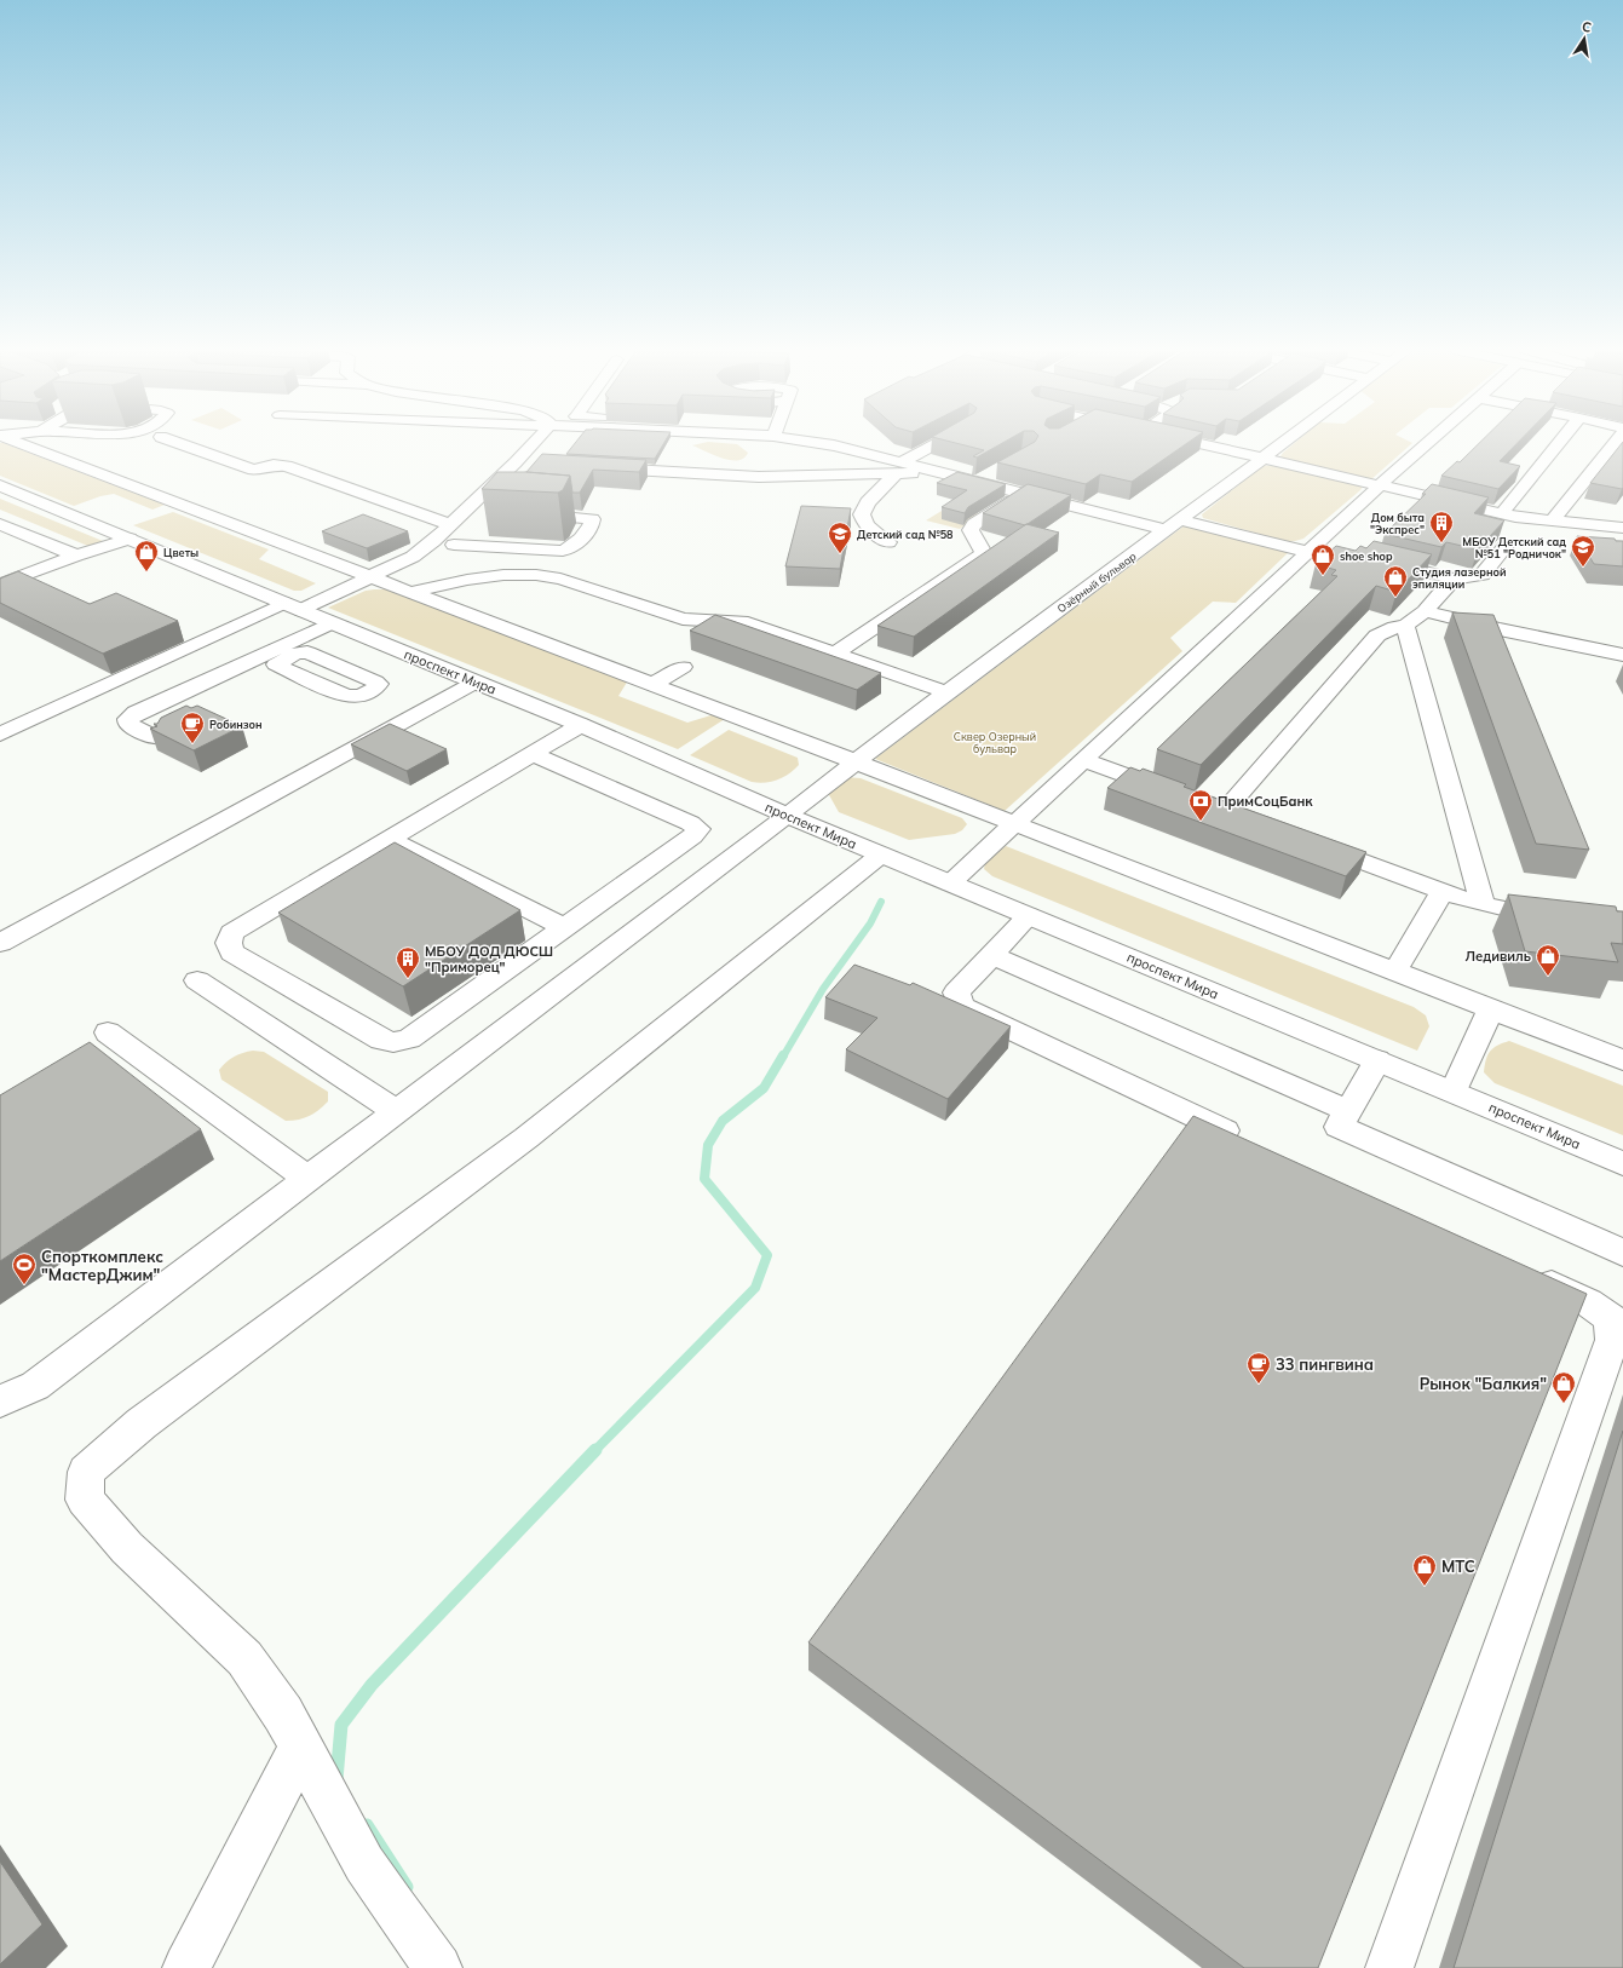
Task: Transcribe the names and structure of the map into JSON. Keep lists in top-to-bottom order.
{
  "streets": {
    "street": ["Озёрный бульвар", "проспект Мира"]
  },
  "crossings": [
    ["Озёрный бульвар", "проспект Мира"]
  ],
  "parks": ["Сквер Озерный бульвар"],
  "places": {
    "building": ["Дом быта \"Экспрес\"", "МБОУ ДОД ДЮСШ \"Приморец\""],
    "school or university": ["Детский сад №58", "МБОУ Детский сад №51 \"Родничок\""],
    "shop": [
      "Цветы",
      "shoe shop",
      "Студия лазерной эпиляции",
      "Ледивиль",
      "Рынок \"Балкия\"",
      "МТС"
    ],
    "cafe": ["Робинзон", "33 пингвина"],
    "bank": ["ПримСоцБанк"],
    "sports": ["Спорткомплекс \"МастерДжим\""]
  },
  "north": "top"
}
